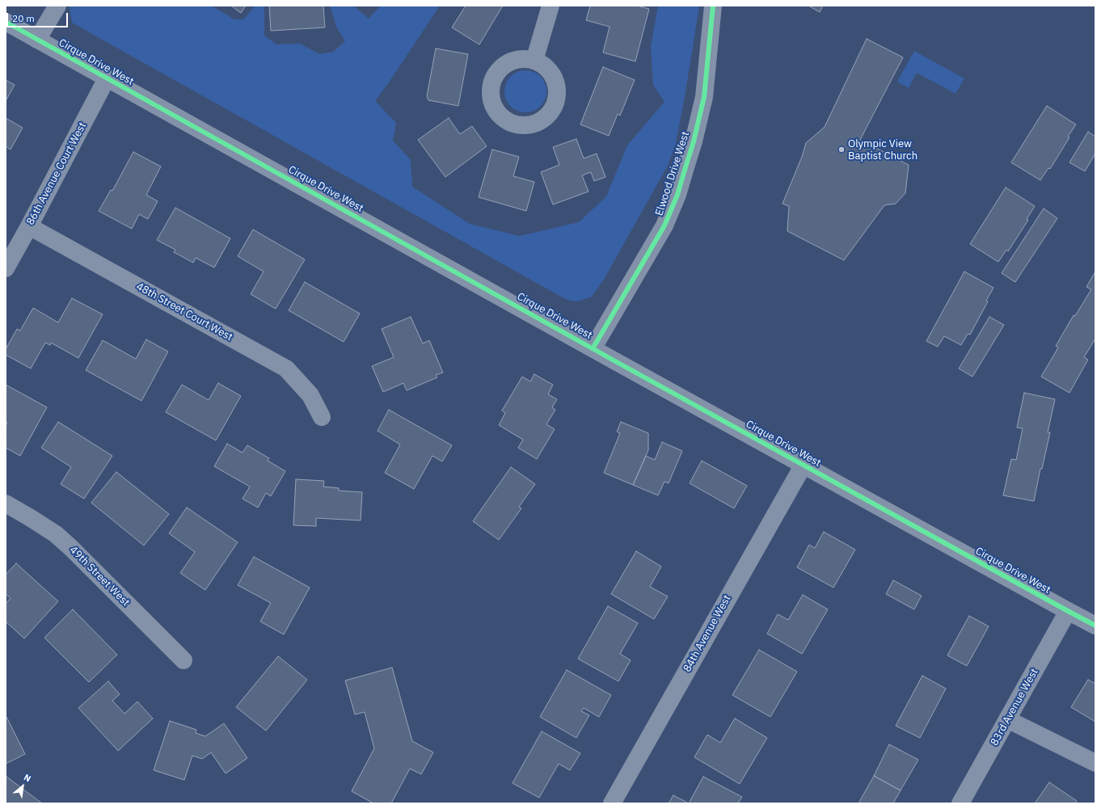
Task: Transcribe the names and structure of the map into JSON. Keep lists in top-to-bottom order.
{
  "streets": {
    "street": [
      "Cirque Drive West",
      "86th Avenue Court West",
      "Elwood Drive West",
      "48th Street Court West",
      "49th Street West",
      "84th Avenue West",
      "83rd Avenue West"
    ]
  },
  "crossings": [
    ["Cirque Drive West", "86th Avenue Court West"],
    ["Cirque Drive West", "Elwood Drive West"],
    ["Cirque Drive West", "84th Avenue West"],
    ["Cirque Drive West", "83rd Avenue West"],
    ["86th Avenue Court West", "48th Street Court West"]
  ],
  "places": ["Olympic View Baptist Church"],
  "scale_bar": "20 m",
  "north": "top right"
}
